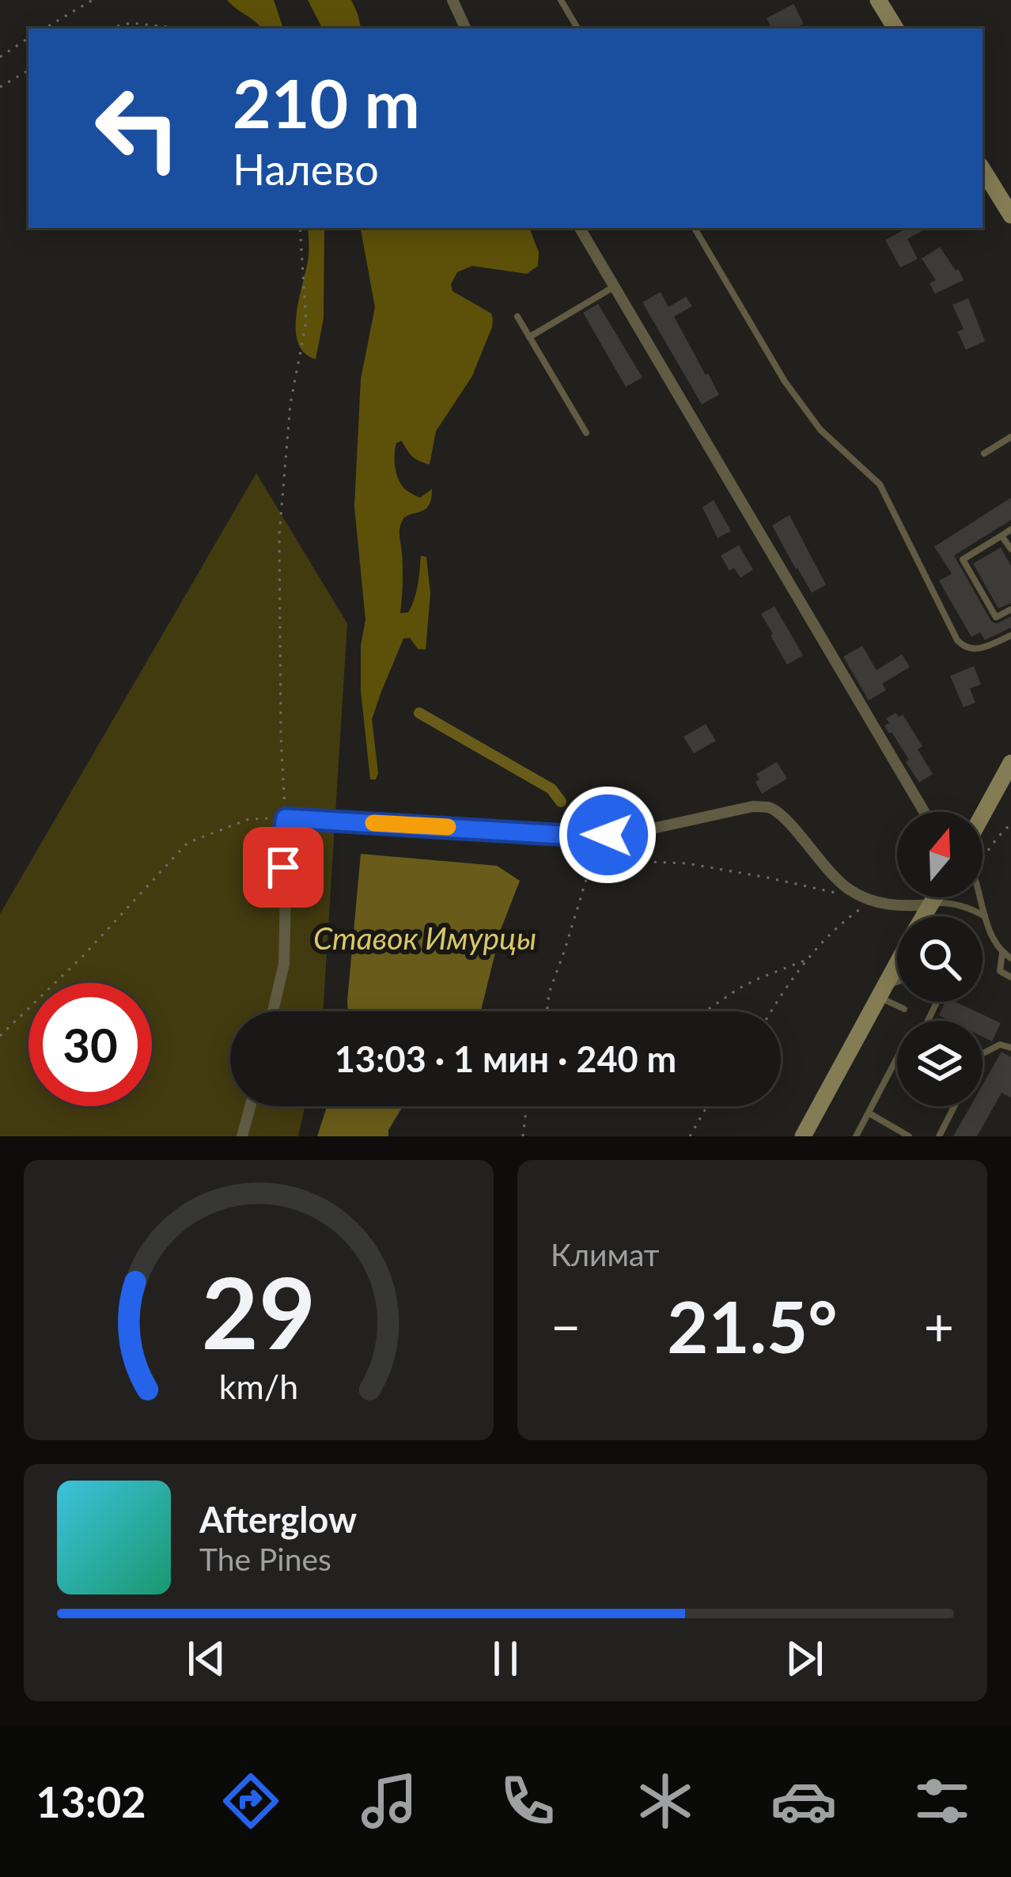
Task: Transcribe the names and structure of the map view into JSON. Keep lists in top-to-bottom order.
{
  "water": ["Ставок Имурцы"],
  "north": "top",
  "page": {
    "turn": ["210 m", "Налево"],
    "limit": "30",
    "trip": "13:03 · 1 мин · 240 m",
    "tile": "Климат",
    "heat": ["−", "21.5°", "+"],
    "song": ["Afterglow", "The Pines"],
    "tabs": "13:02",
    "gauge": ["29", "km/h"]
  }
}
